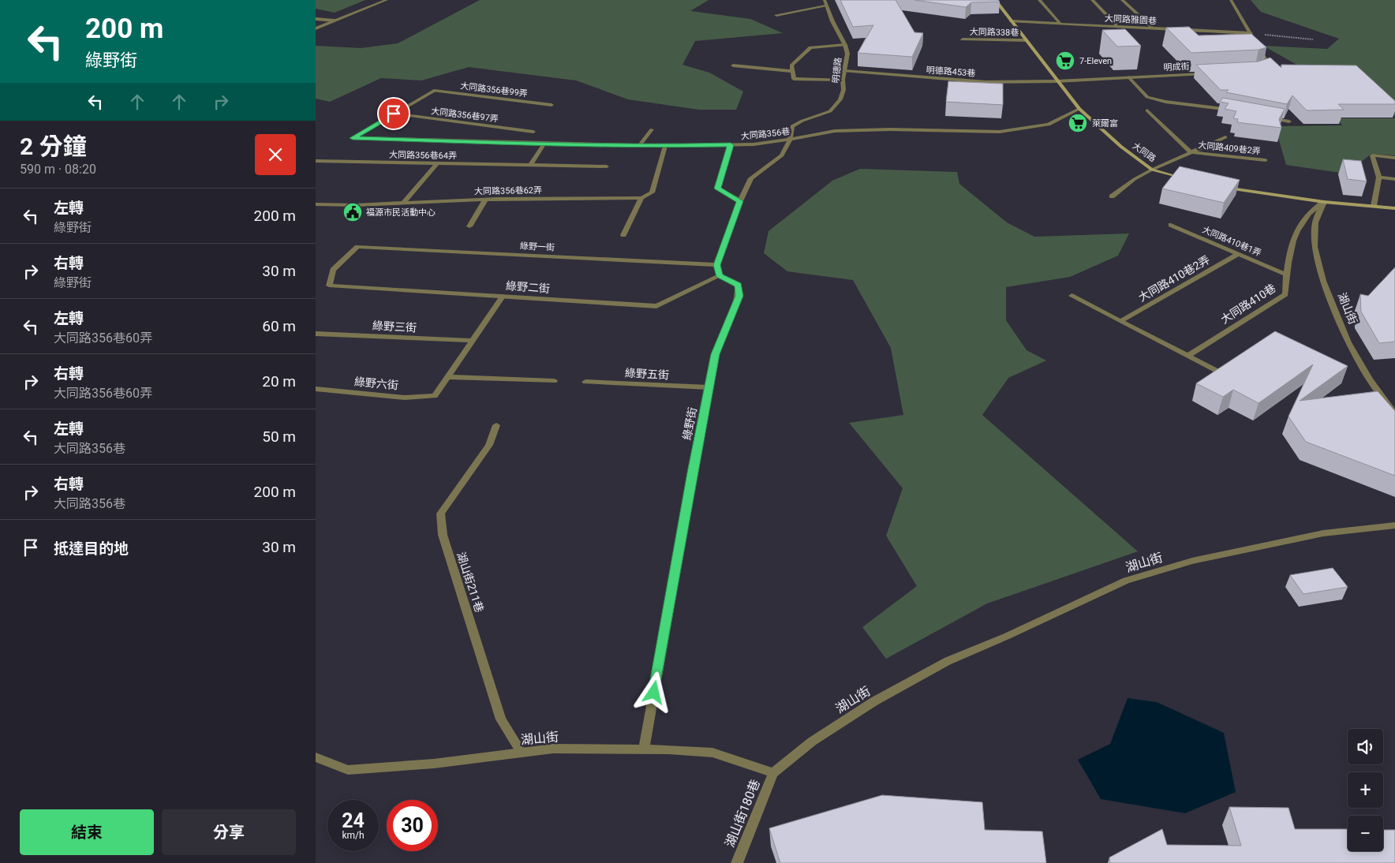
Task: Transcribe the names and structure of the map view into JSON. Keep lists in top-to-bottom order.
{
  "streets": {
    "street": [
      "大同路雅園巷",
      "大同路338巷",
      "明成街",
      "明德路",
      "明德路453巷",
      "大同路356巷99弄",
      "大同路356巷97弄",
      "大同路356巷",
      "大同路409巷2弄",
      "大同路",
      "大同路356巷64弄",
      "大同路356巷62弄",
      "大同路410巷1弄",
      "綠野一街",
      "大同路410巷2弄",
      "綠野二街",
      "大同路410巷",
      "湖山街",
      "綠野三街",
      "綠野五街",
      "綠野六街",
      "綠野街",
      "湖山街211巷",
      "湖山街180巷"
    ]
  },
  "crossings": [
    ["大同路雅園巷", "大同路"],
    ["大同路338巷", "大同路"],
    ["明成街", "明德路453巷"],
    ["明成街", "大同路"],
    ["明德路", "明德路453巷"],
    ["明德路", "大同路356巷"],
    ["明德路453巷", "大同路"],
    ["大同路356巷99弄", "大同路356巷"],
    ["大同路356巷97弄", "大同路356巷"],
    ["大同路356巷", "大同路"],
    ["大同路410巷1弄", "大同路410巷2弄"],
    ["大同路410巷1弄", "大同路410巷"],
    ["綠野一街", "綠野二街"],
    ["綠野二街", "綠野街"],
    ["大同路410巷", "湖山街"],
    ["湖山街", "綠野街"],
    ["湖山街", "湖山街211巷"],
    ["湖山街", "湖山街180巷"],
    ["綠野五街", "綠野街"]
  ],
  "places": {
    "supermarket": ["7-Eleven", "萊爾富"],
    "public building": ["福源市民活動中心"]
  },
  "page": {
    "turn": ["200 m", "綠野街"],
    "heading": ["2 分鐘", "590 m · 08:20"],
    "list": [
      {
        "name": "左轉",
        "note": "綠野街",
        "value": "200 m"
      },
      {
        "name": "右轉",
        "note": "綠野街",
        "value": "30 m"
      },
      {
        "name": "左轉",
        "note": "大同路356巷60弄",
        "value": "60 m"
      },
      {
        "name": "右轉",
        "note": "大同路356巷60弄",
        "value": "20 m"
      },
      {
        "name": "左轉",
        "note": "大同路356巷",
        "value": "50 m"
      },
      {
        "name": "右轉",
        "note": "大同路356巷",
        "value": "200 m"
      },
      {
        "name": "抵達目的地",
        "value": "30 m"
      }
    ],
    "map_buttons": ["+", "−"],
    "speed": "24 km/h",
    "limit": "30",
    "buttons": ["結束", "分享"]
  }
}
